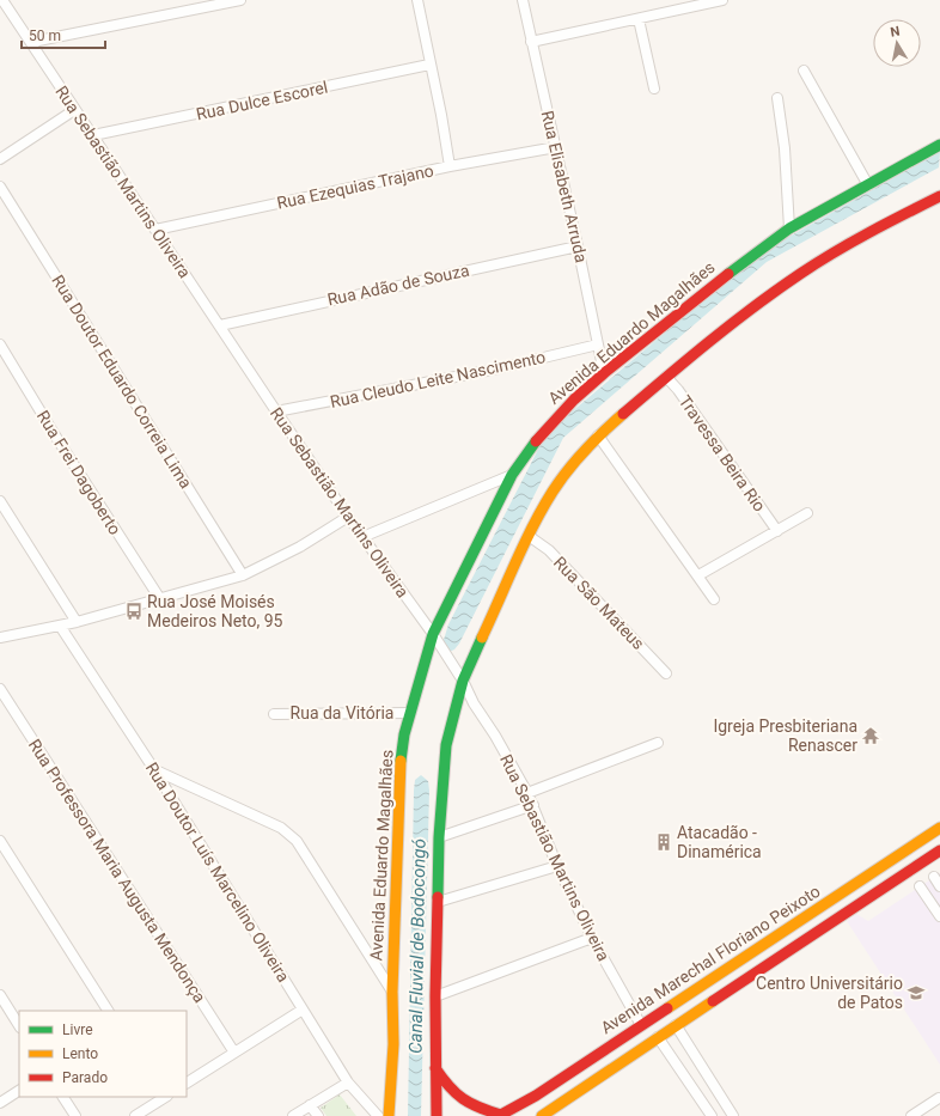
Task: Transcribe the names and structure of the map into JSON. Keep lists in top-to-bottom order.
{
  "streets": {
    "main road": ["Avenida Eduardo Magalhães", "Avenida Marechal Floriano Peixoto"],
    "street": [
      "Rua Dulce Escorel",
      "Rua Sebastião Martins Oliveira",
      "Rua Ezequias Trajano",
      "Rua Elisabeth Arruda",
      "Rua Adão de Souza",
      "Rua Cleudo Leite Nascimento",
      "Rua Doutor Eduardo Correia Lima",
      "Travessa Beira Rio",
      "Rua Frei Dagoberto",
      "Rua São Mateus",
      "Rua da Vitória",
      "Rua Professora Maria Augusta Mendonça",
      "Rua Doutor Luís Marcelino Oliveira"
    ]
  },
  "crossings": [
    ["Rua Dulce Escorel", "Rua Sebastião Martins Oliveira"],
    ["Rua Sebastião Martins Oliveira", "Rua Ezequias Trajano"],
    ["Rua Sebastião Martins Oliveira", "Rua Adão de Souza"],
    ["Rua Sebastião Martins Oliveira", "Avenida Eduardo Magalhães"],
    ["Rua Sebastião Martins Oliveira", "Rua Cleudo Leite Nascimento"],
    ["Rua Sebastião Martins Oliveira", "Avenida Marechal Floriano Peixoto"],
    ["Rua Ezequias Trajano", "Rua Elisabeth Arruda"],
    ["Rua Elisabeth Arruda", "Rua Adão de Souza"],
    ["Rua Elisabeth Arruda", "Avenida Eduardo Magalhães"],
    ["Rua Elisabeth Arruda", "Rua Cleudo Leite Nascimento"],
    ["Avenida Eduardo Magalhães", "Rua da Vitória"]
  ],
  "water": ["Canal Fluvial de Bodocongó"],
  "places": {
    "bus stop": ["Rua José Moisés Medeiros Neto, 95"],
    "temple": ["Igreja Presbiteriana Renascer"],
    "building": ["Atacadão - Dinamérica"],
    "school or university": ["Centro Universitário de Patos"]
  },
  "legend": ["Livre", "Lento", "Parado"],
  "scale_bar": "50 m",
  "north": "top"
}
